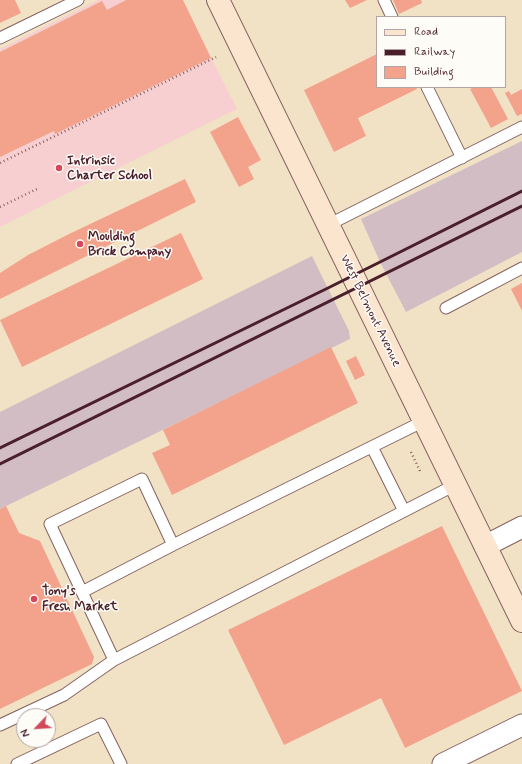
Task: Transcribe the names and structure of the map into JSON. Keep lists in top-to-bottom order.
{
  "streets": {
    "main road": ["West Belmont Avenue"]
  },
  "places": ["Intrinsic Charter School", "Moulding Brick Company", "Tony's Fresh Market"],
  "legend": ["Road", "Railway", "Building"],
  "north": "bottom left"
}
